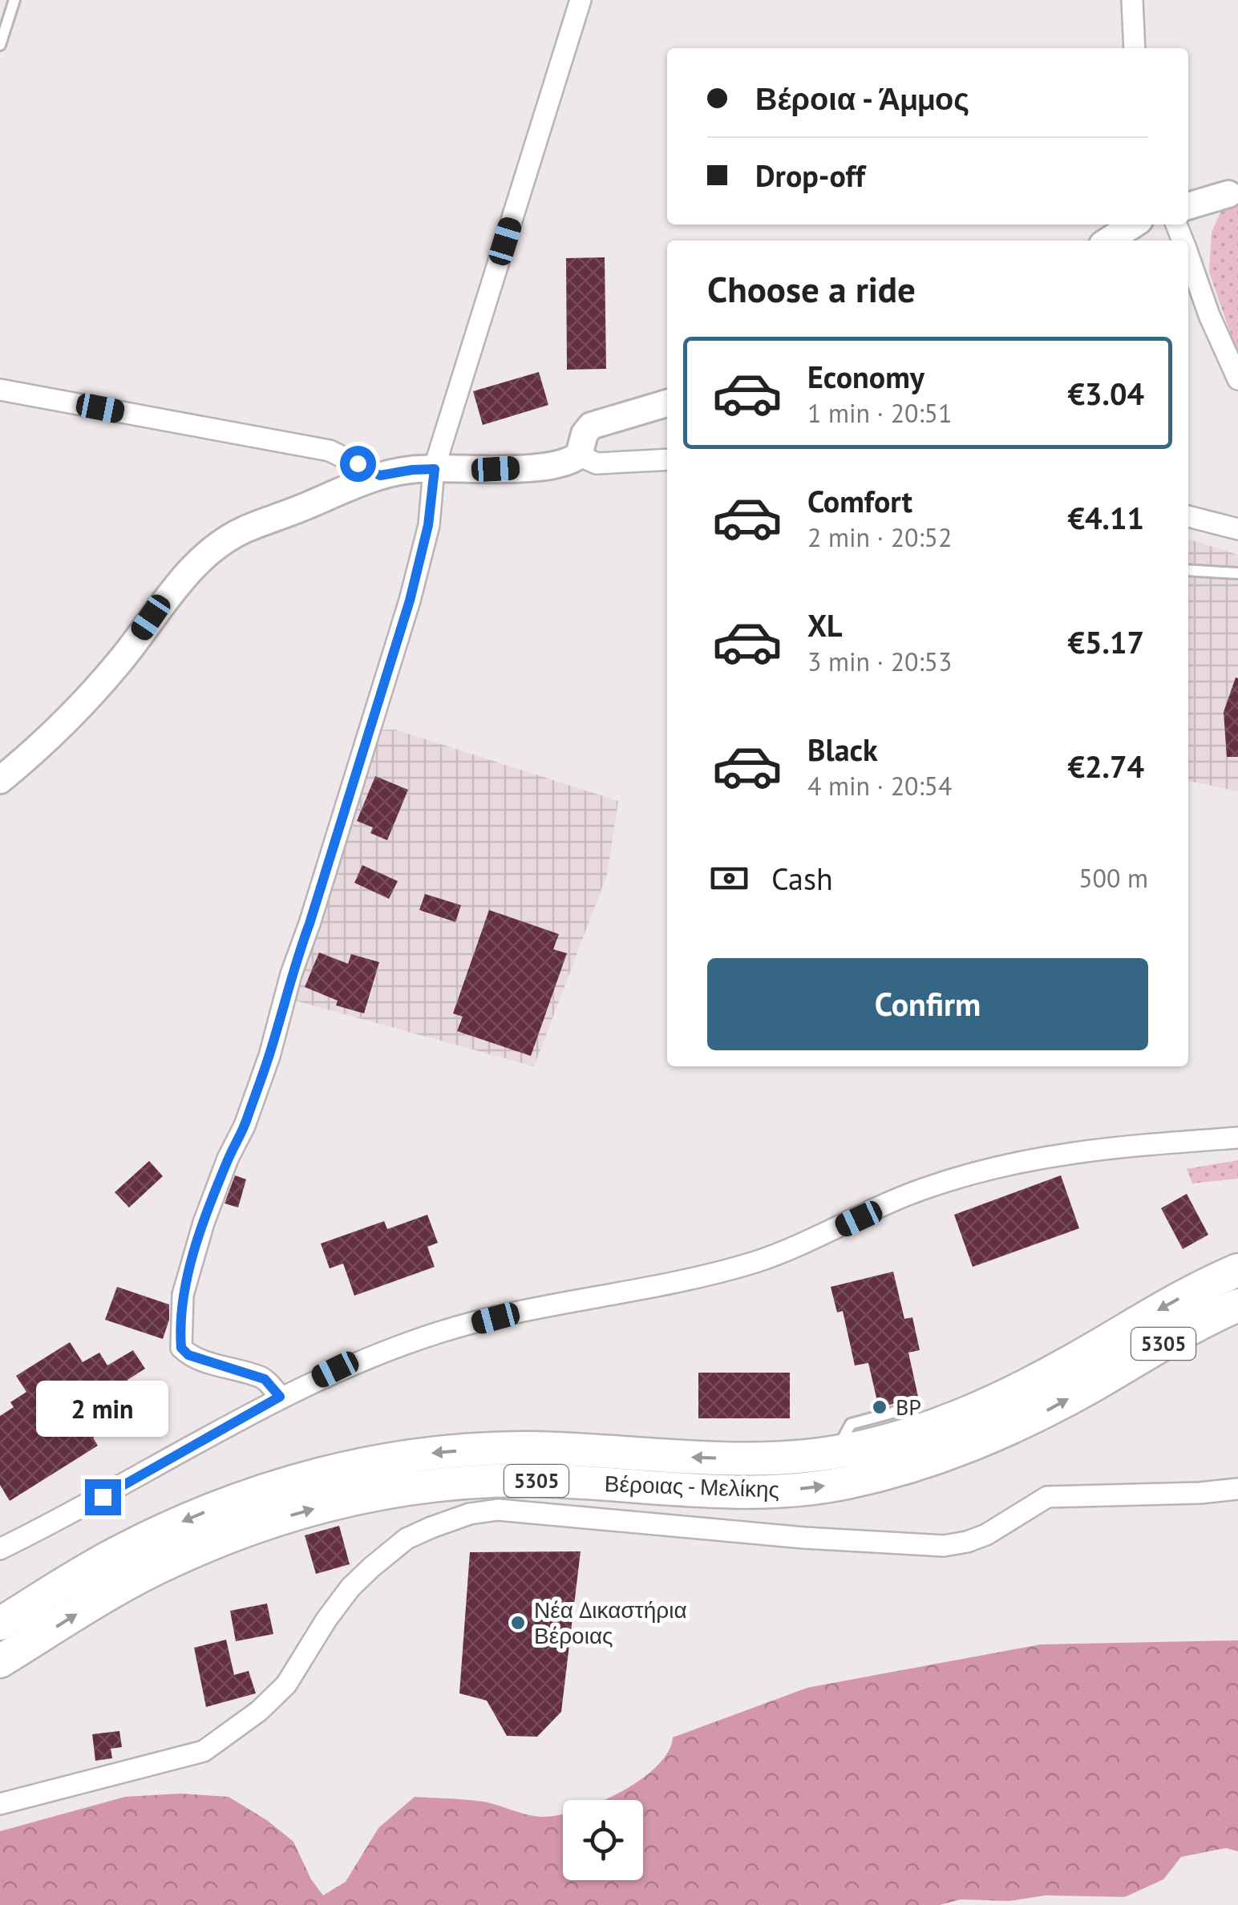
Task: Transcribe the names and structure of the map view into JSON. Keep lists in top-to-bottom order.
{
  "streets": {
    "main road": ["5305", "Βέροιας - Μελίκης"]
  },
  "places": ["BP", "Νέα Δικαστήρια Βέροιας"],
  "page": {
    "banner": ["Βέροια - Άμμος", "Drop-off"],
    "heading": "Choose a ride",
    "list": [
      {
        "name": "Economy",
        "note": "1 min · 20:51",
        "value": "€3.04"
      },
      {
        "name": "Comfort",
        "note": "2 min · 20:52",
        "value": "€4.11"
      },
      {
        "name": "XL",
        "note": "3 min · 20:53",
        "value": "€5.17"
      },
      {
        "name": "Black",
        "note": "4 min · 20:54",
        "value": "€2.74"
      }
    ],
    "pay": ["Cash", "500 m"],
    "buttons": "Confirm",
    "bubble": "2 min"
  }
}
